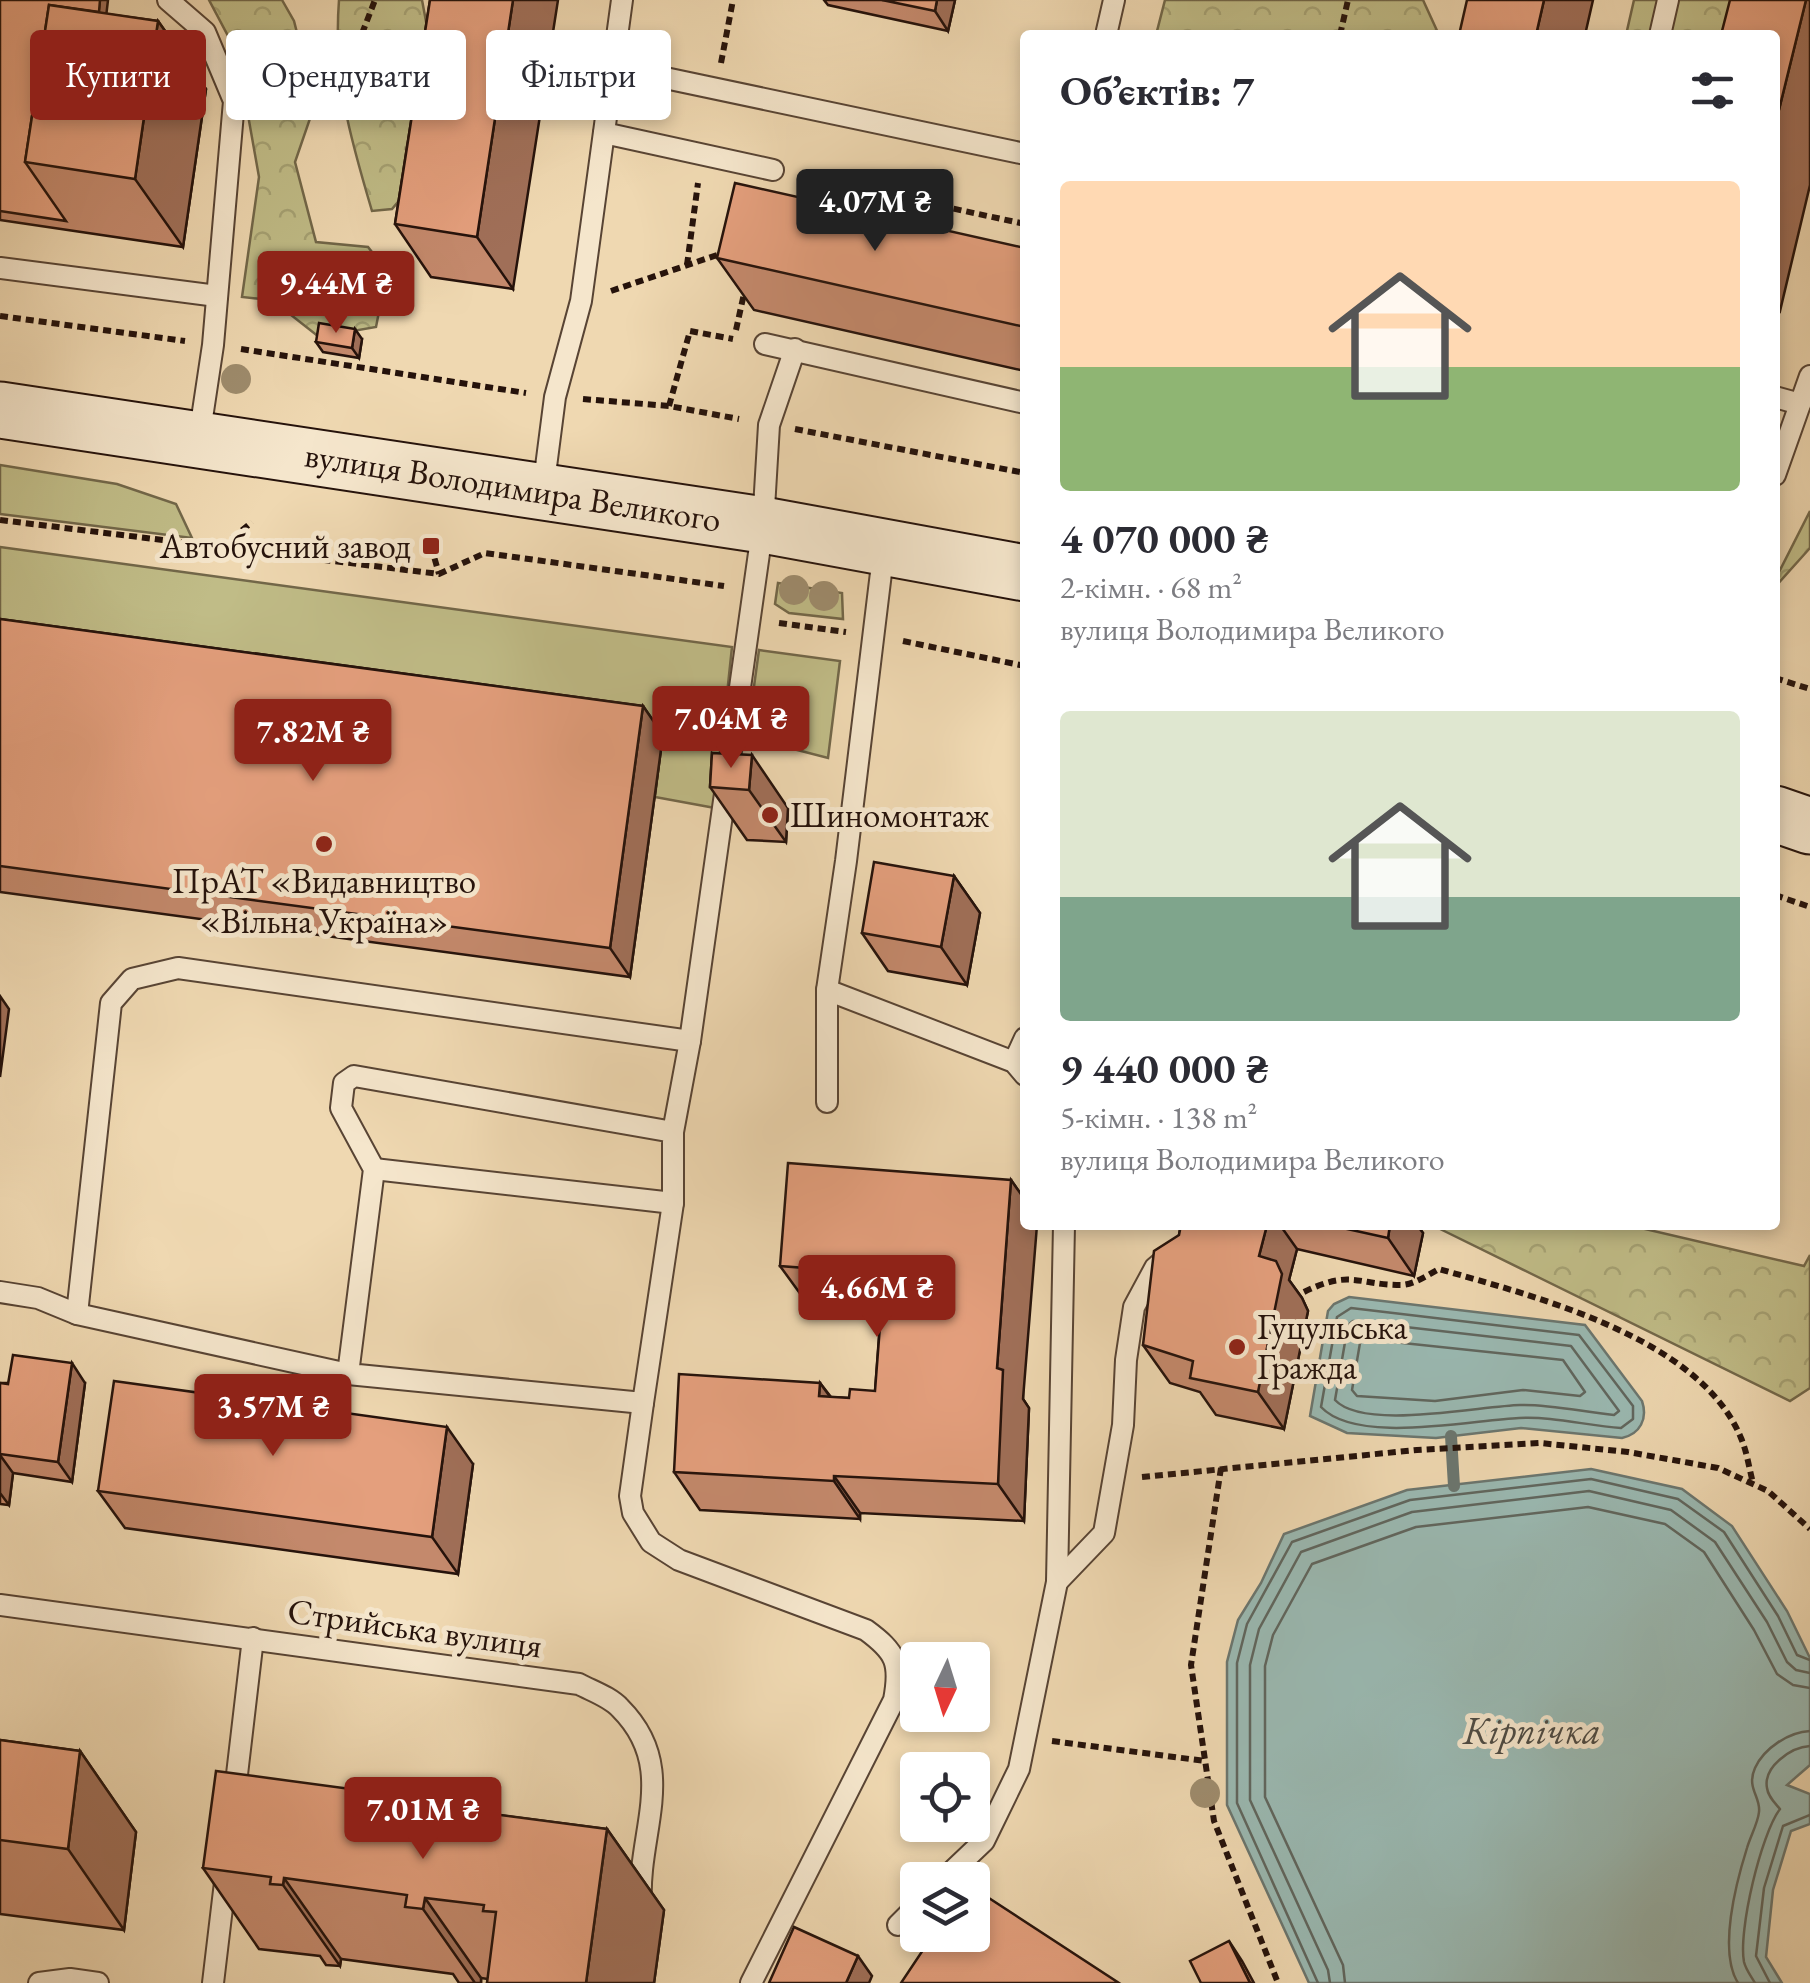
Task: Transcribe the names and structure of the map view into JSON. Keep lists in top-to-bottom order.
{
  "streets": {
    "main road": ["вулиця Володимира Великого"],
    "lane": ["Стрийська вулиця"]
  },
  "water": ["Кірпічка"],
  "places": {
    "transit": ["Автобусний завод"],
    "other": ["Шиномонтаж", "ПрАТ «Видавництво «Вільна Україна»", "Гуцульська Гражда"]
  },
  "north": "bottom",
  "page": {
    "chip": ["Купити", "Орендувати", "Фільтри"],
    "heading": "Об’єктів: 7",
    "list": [
      {
        "name": "4 070 000 ₴",
        "note": "2-кімн. · 68 m² · вулиця Володимира Великого"
      },
      {
        "name": "9 440 000 ₴",
        "note": "5-кімн. · 138 m² · вулиця Володимира Великого"
      }
    ],
    "price": [
      "4.07M ₴",
      "9.44M ₴",
      "7.04M ₴",
      "7.82M ₴",
      "4.66M ₴",
      "3.57M ₴",
      "7.01M ₴"
    ]
  }
}
